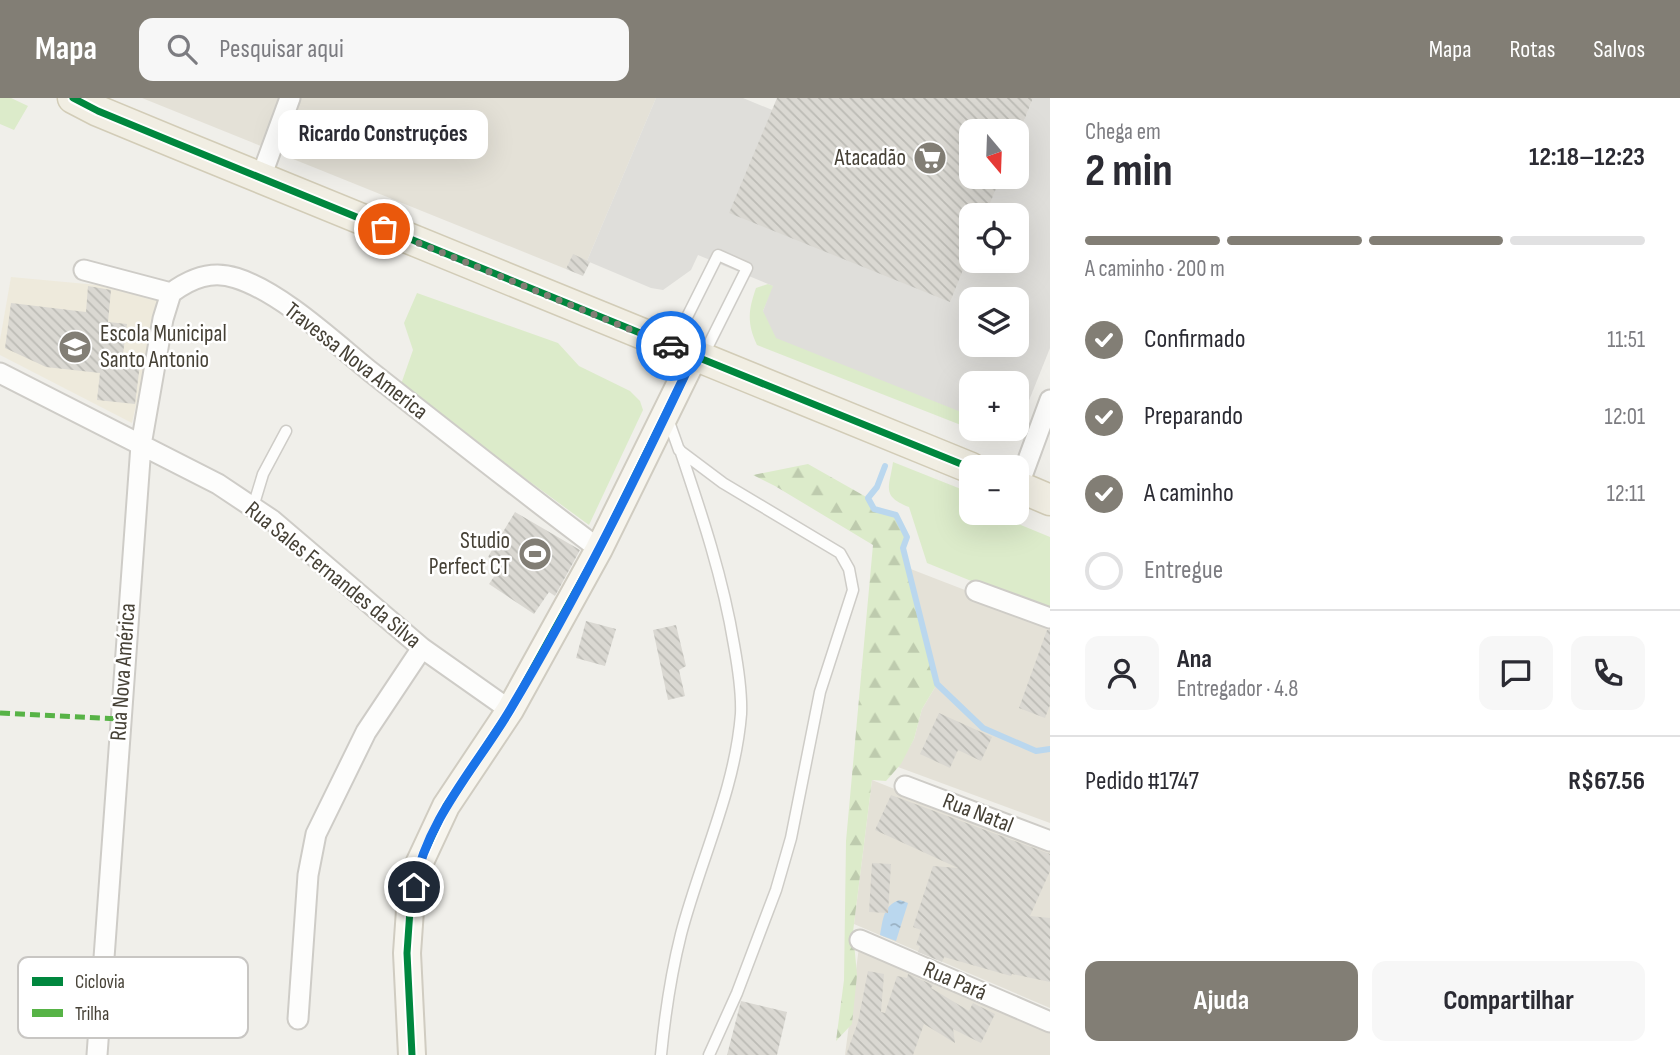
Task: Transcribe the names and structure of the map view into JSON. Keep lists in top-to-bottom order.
{
  "streets": {
    "street": [
      "Travessa Nova America",
      "Rua Sales Fernandes da Silva",
      "Rua Nova América",
      "Rua Natal",
      "Rua Pará"
    ]
  },
  "crossings": [
    ["Travessa Nova America", "Rua Nova América"],
    ["Rua Sales Fernandes da Silva", "Rua Nova América"]
  ],
  "places": {
    "supermarket": ["Atacadão"],
    "other": ["Ricardo Construções"],
    "school or university": ["Escola Municipal Santo Antonio"],
    "sports": ["Studio Perfect CT"]
  },
  "legend": ["Ciclovia", "Trilha"],
  "north": "bottom",
  "page": {
    "header": "Mapa",
    "search": "Pesquisar aqui",
    "nav": ["Mapa", "Rotas", "Salvos"],
    "heading": ["2 min", "Chega em", "12:18–12:23"],
    "panel": [
      "Ana",
      "Entregador · 4.8",
      "Pedido #1747",
      "R$67.56"
    ],
    "bubble": "Ricardo Construções",
    "map_buttons": ["+", "−"],
    "bar": "A caminho · 200 m",
    "list": [
      ["Confirmado", "11:51"],
      ["Preparando", "12:01"],
      ["A caminho", "12:11"],
      "Entregue"
    ],
    "buttons": ["Ajuda", "Compartilhar"]
  }
}
